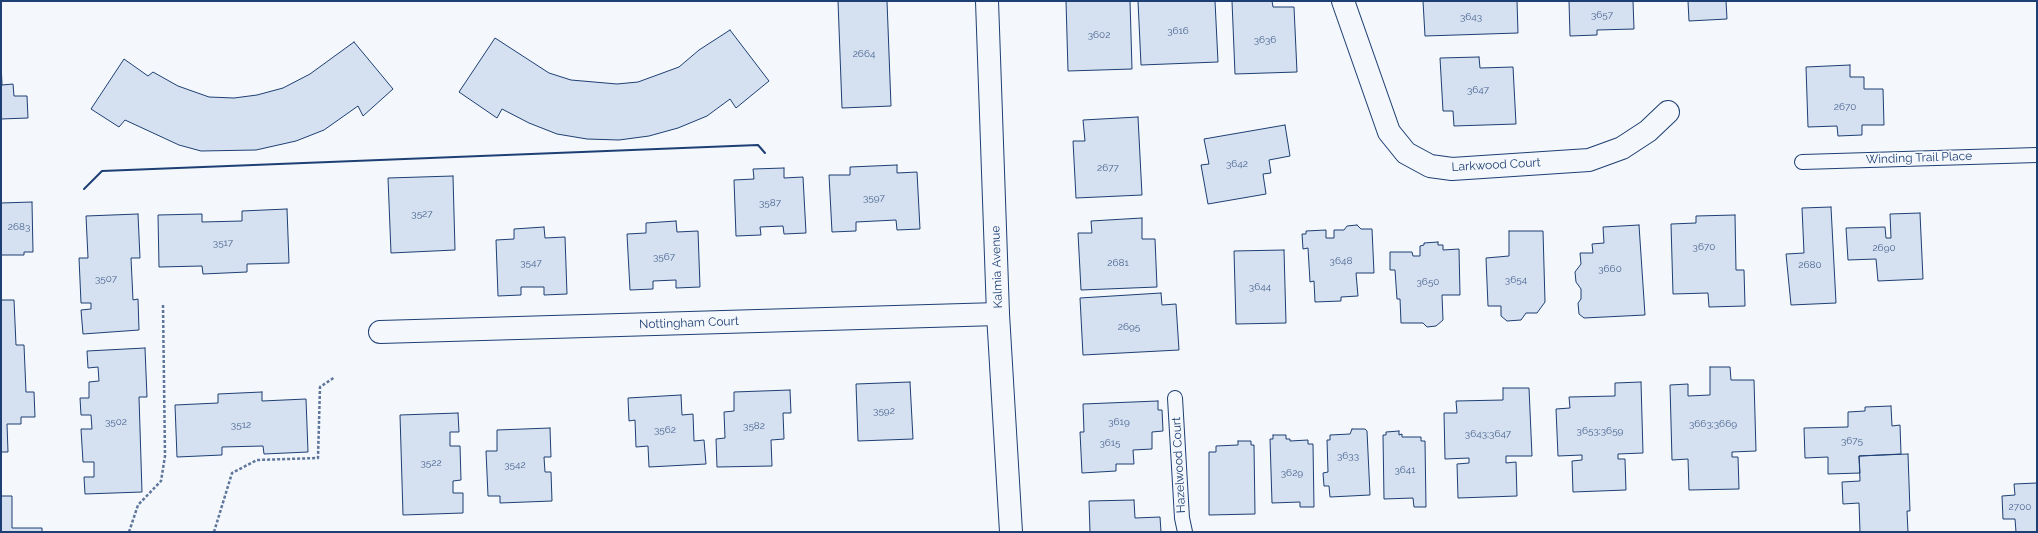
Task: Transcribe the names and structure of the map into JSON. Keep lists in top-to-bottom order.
{
  "streets": {
    "street": ["Larkwood Court", "Kalmia Avenue", "Nottingham Court"],
    "lane": ["Winding Trail Place", "Hazelwood Court"]
  },
  "crossings": [
    ["Kalmia Avenue", "Nottingham Court"]
  ],
  "house_numbers": [
    "3657",
    "3643",
    "3616",
    "3602",
    "3636",
    "2664",
    "3647",
    "2670",
    "3642",
    "2677",
    "3597",
    "3587",
    "3527",
    "2683",
    "3517",
    "3670",
    "2690",
    "3567",
    "3648",
    "3547",
    "2681",
    "2680",
    "3660",
    "3507",
    "3654",
    "3650",
    "3644",
    "2695",
    "3592",
    "3502",
    "3619",
    "3663;3669",
    "3512",
    "3582",
    "3562",
    "3653;3659",
    "3643;3647",
    "3675",
    "3615",
    "3633",
    "3522",
    "3542",
    "3641",
    "3629",
    "2700"
  ]
}
